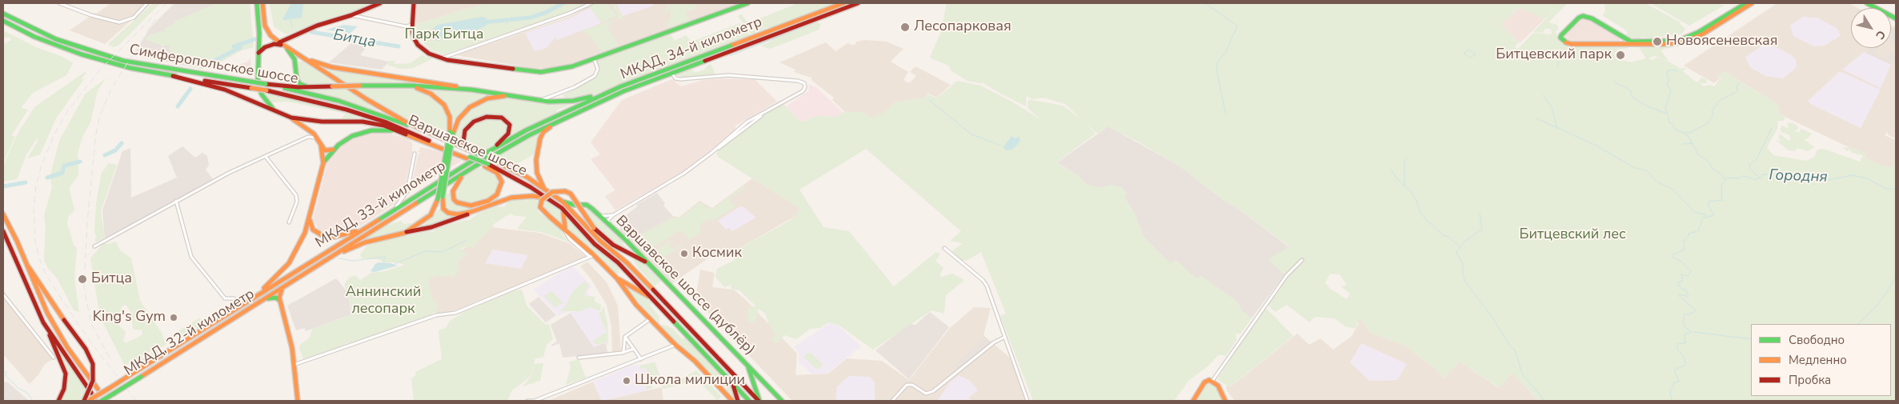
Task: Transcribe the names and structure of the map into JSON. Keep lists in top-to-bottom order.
{
  "streets": {
    "main road": [
      "МКАД, 34-й километр",
      "Симферопольское шоссе",
      "Варшавское шоссе",
      "МКАД, 33-й километр",
      "Варшавское шоссе (дублёр)",
      "МКАД, 32-й километр"
    ]
  },
  "crossings": [
    ["МКАД, 34-й километр", "МКАД, 33-й километр"],
    ["Симферопольское шоссе", "Варшавское шоссе"],
    ["Варшавское шоссе", "Варшавское шоссе (дублёр)"],
    ["МКАД, 33-й километр", "МКАД, 32-й километр"]
  ],
  "water": ["Битца", "Городня"],
  "parks": ["Парк Битца", "Битцевский лес", "Аннинский лесопарк"],
  "places": [
    "Лесопарковая",
    "Новоясеневская",
    "Битцевский парк",
    "Космик",
    "Битца",
    "King's Gym",
    "Школа милиции"
  ],
  "legend": ["Свободно", "Медленно", "Пробка"],
  "north": "bottom right"
}
